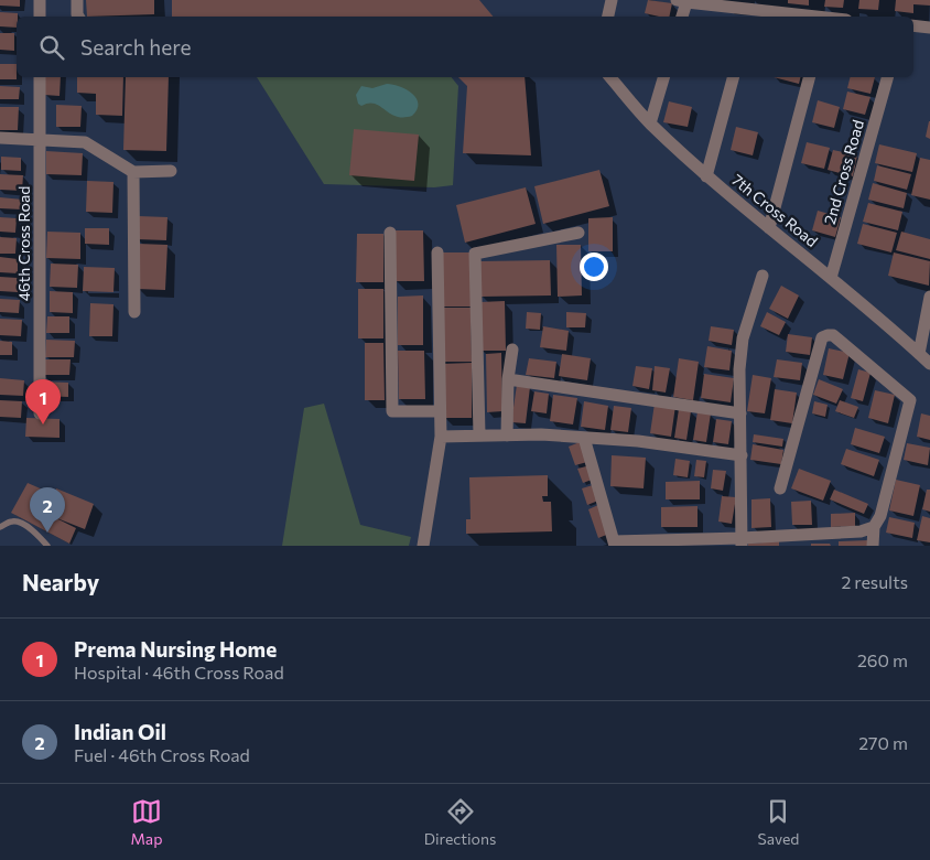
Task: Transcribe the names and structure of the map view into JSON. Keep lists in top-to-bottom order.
{
  "streets": {
    "street": ["2nd Cross Road", "7th Cross Road", "46th Cross Road"]
  },
  "crossings": [
    ["2nd Cross Road", "7th Cross Road"]
  ],
  "page": {
    "search": "Search here",
    "pins": ["1", "2"],
    "heading": ["Nearby", "2 results"],
    "list": [
      {
        "mark": "1",
        "name": "Prema Nursing Home",
        "note": "Hospital · 46th Cross Road",
        "value": "260 m"
      },
      {
        "mark": "2",
        "name": "Indian Oil",
        "note": "Fuel · 46th Cross Road",
        "value": "270 m"
      }
    ],
    "nav": ["Map", "Directions", "Saved"]
  }
}
